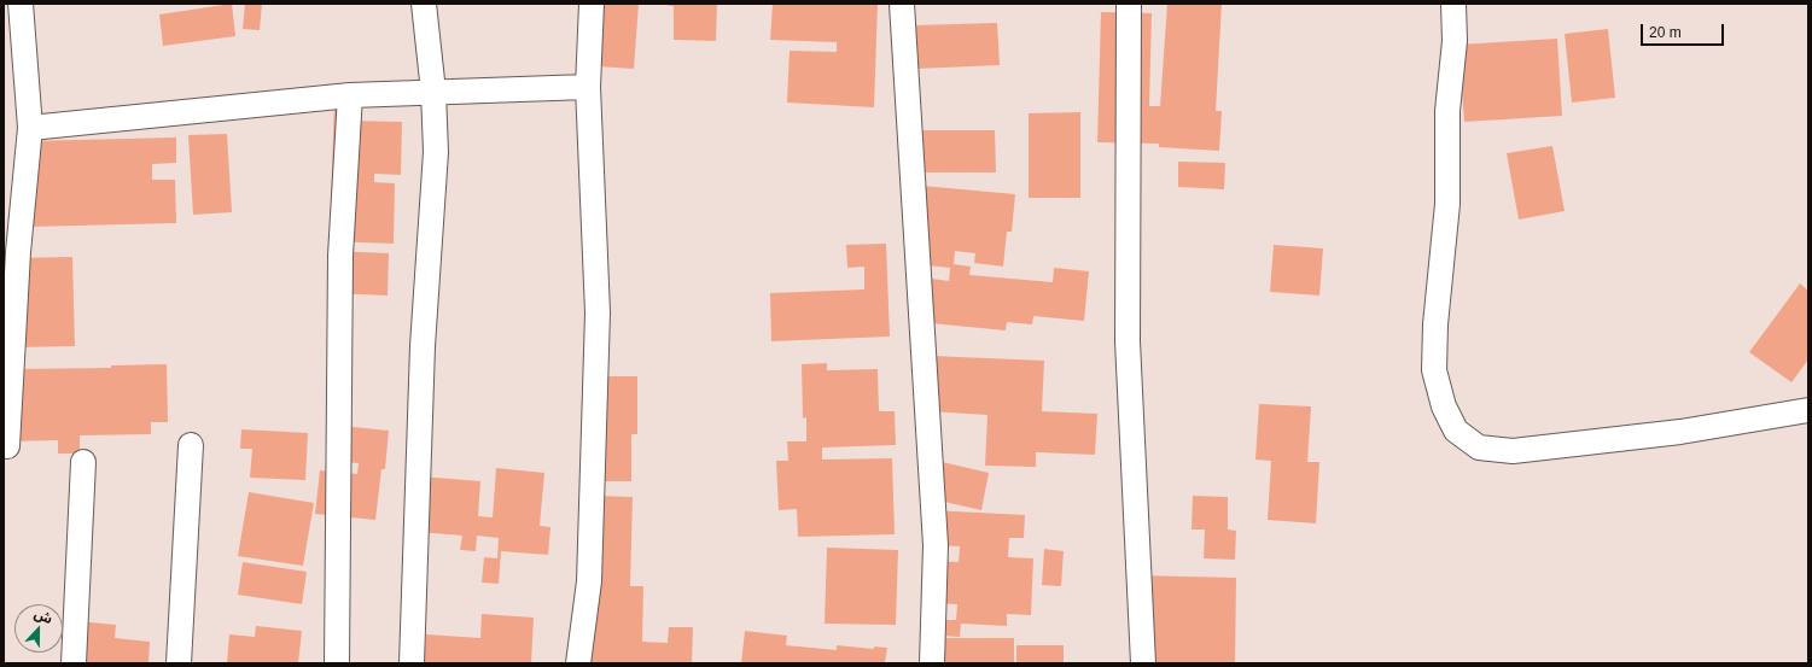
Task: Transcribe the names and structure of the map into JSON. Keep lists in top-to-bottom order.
{
  "scale_bar": "20 m",
  "north": "top"
}
